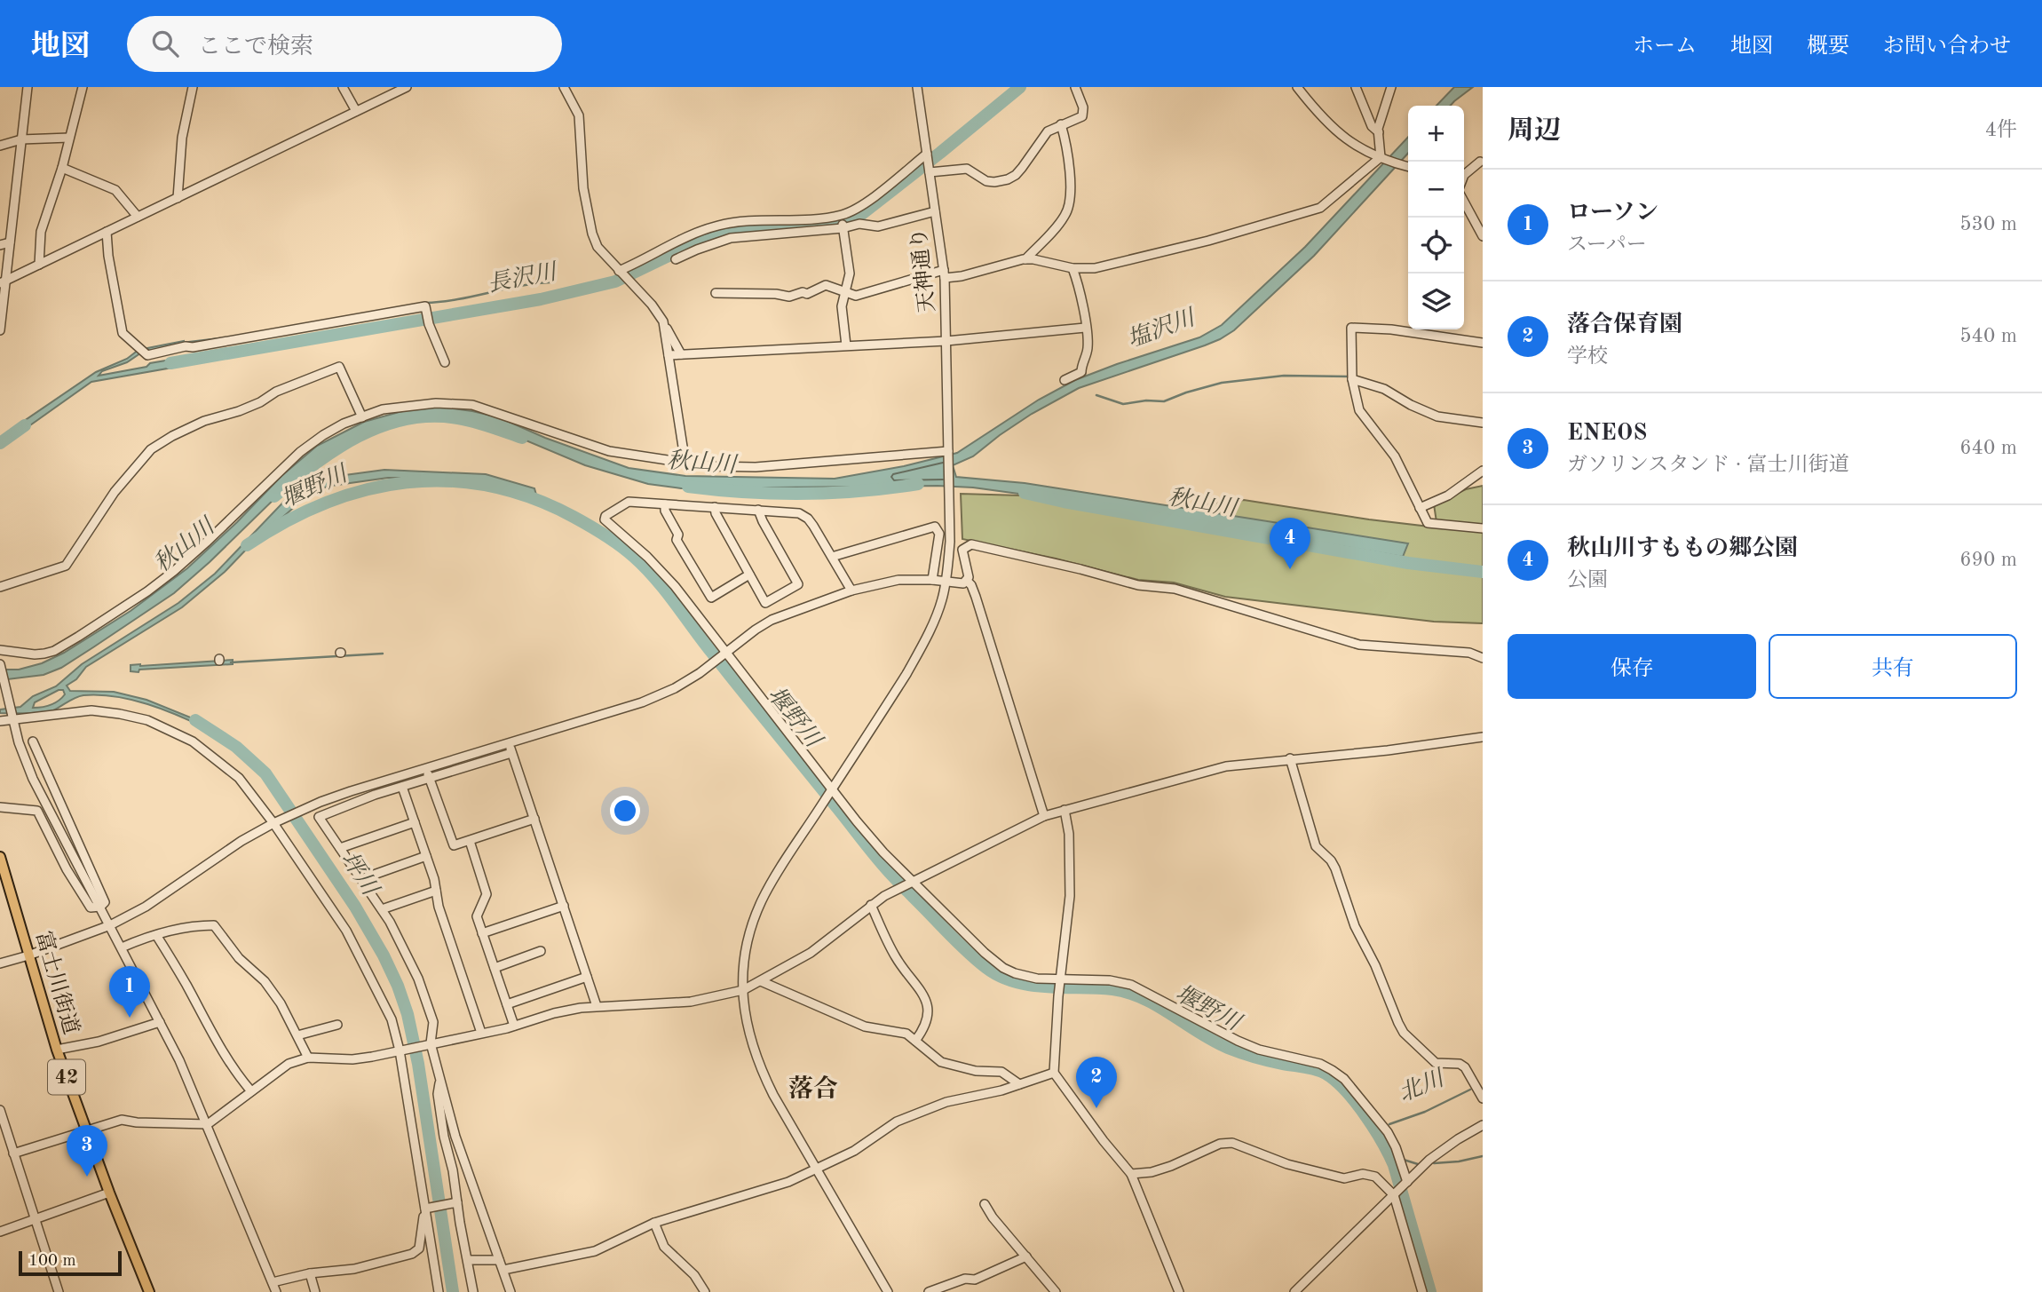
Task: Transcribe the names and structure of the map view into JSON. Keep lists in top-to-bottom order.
{
  "streets": {
    "main road": ["富士川街道", "42"],
    "street": ["天神通り"]
  },
  "districts": ["落合"],
  "water": [
    "長沢川",
    "塩沢川",
    "秋山川",
    "堰野川",
    "坪川",
    "北川"
  ],
  "scale_bar": "100 m",
  "page": {
    "header": "地図",
    "search": "ここで検索",
    "nav": [
      "ホーム",
      "地図",
      "概要",
      "お問い合わせ"
    ],
    "heading": ["周辺", "4件"],
    "map_buttons": ["+", "−"],
    "list": [
      {
        "mark": "1",
        "name": "ローソン",
        "note": "スーパー",
        "value": "530 m"
      },
      {
        "mark": "2",
        "name": "落合保育園",
        "note": "学校",
        "value": "540 m"
      },
      {
        "mark": "3",
        "name": "ENEOS",
        "note": "ガソリンスタンド · 富士川街道",
        "value": "640 m"
      },
      {
        "mark": "4",
        "name": "秋山川すももの郷公園",
        "note": "公園",
        "value": "690 m"
      }
    ],
    "pins": [
      "4",
      "1",
      "2",
      "3"
    ],
    "buttons": ["保存", "共有"],
    "scale": "100 m"
  }
}
